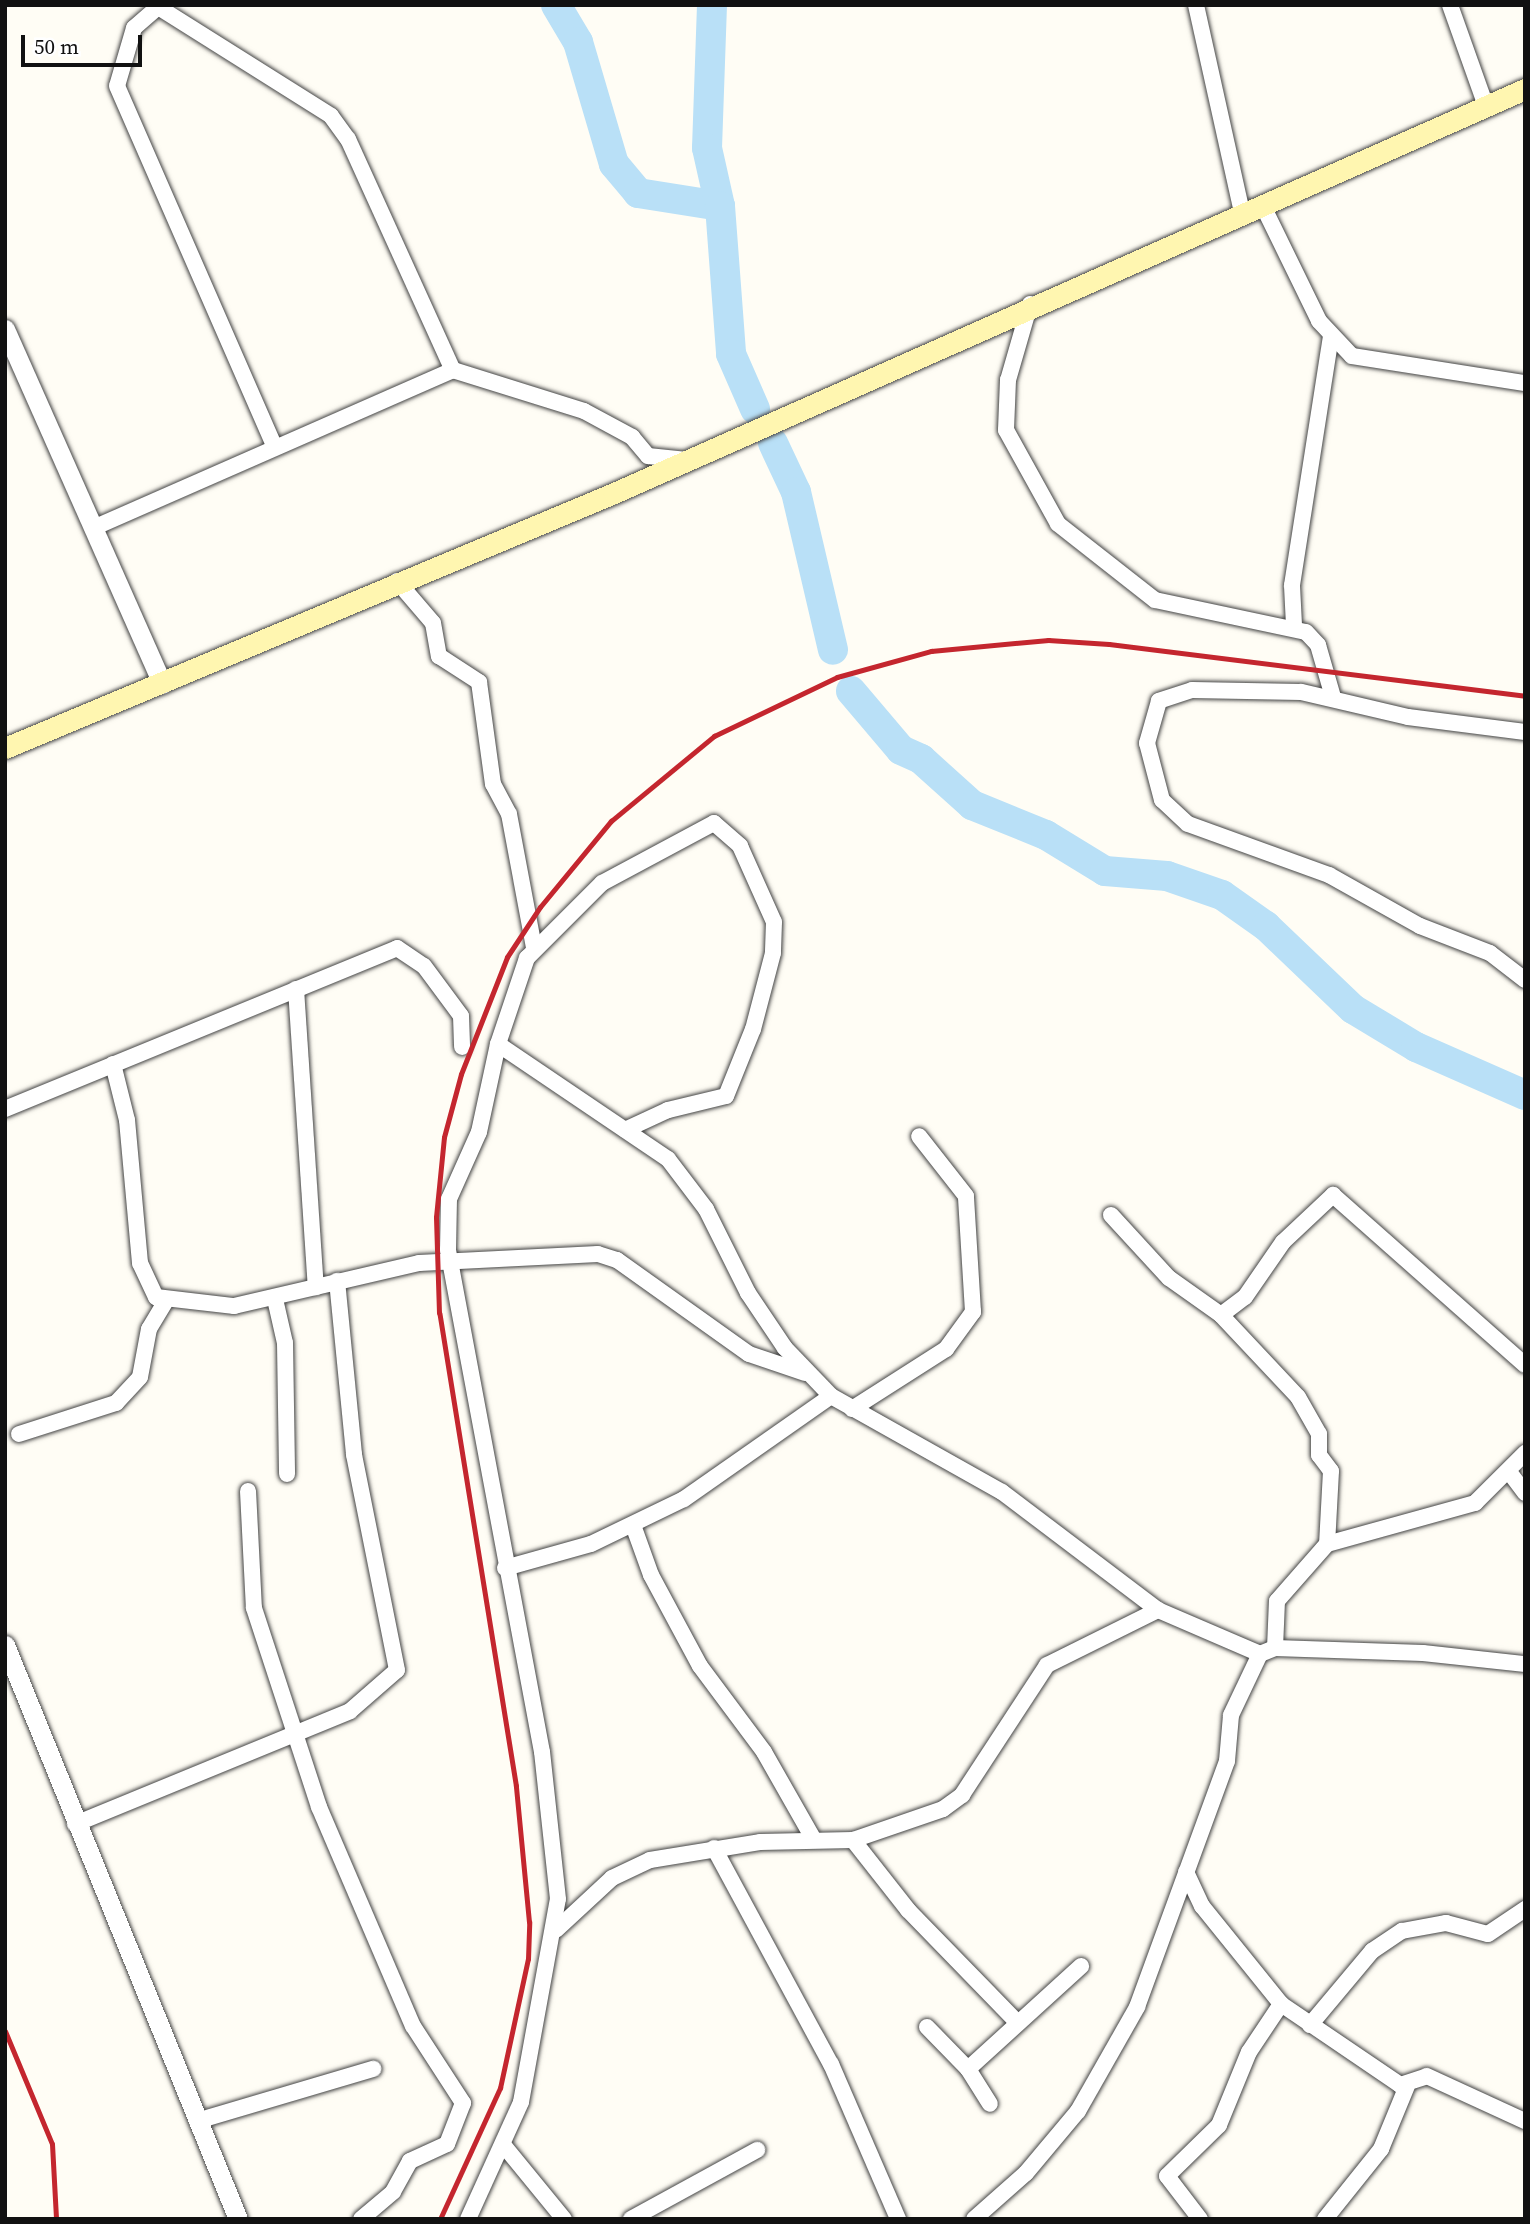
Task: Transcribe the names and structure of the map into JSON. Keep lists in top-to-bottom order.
{
  "scale_bar": "50 m"
}
